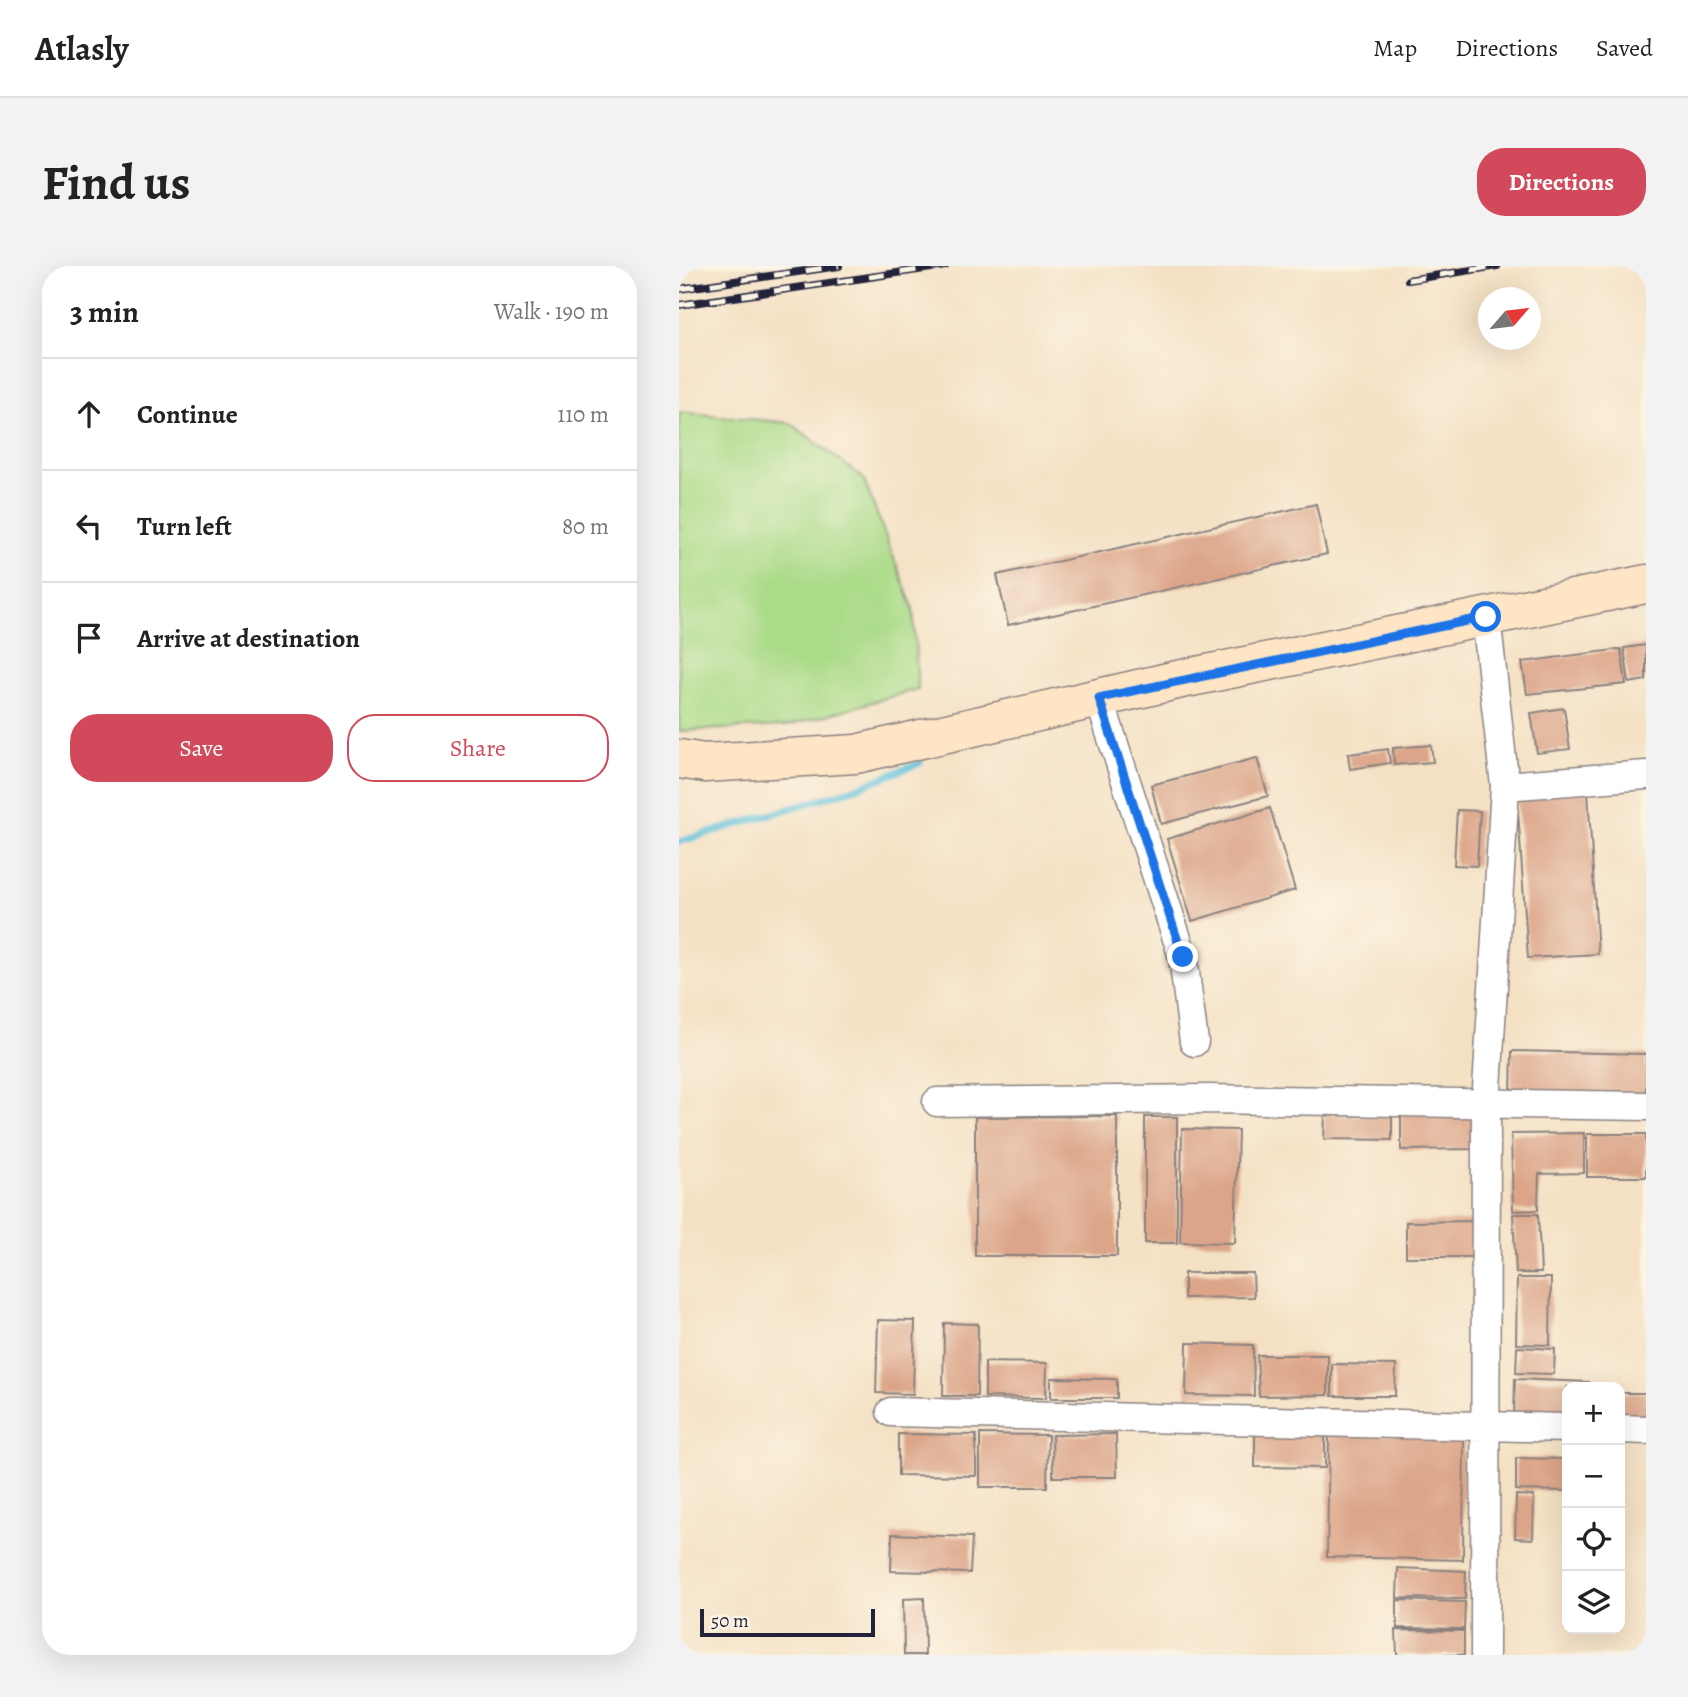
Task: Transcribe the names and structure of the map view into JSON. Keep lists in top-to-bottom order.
{
  "scale_bar": "50 m",
  "north": "top right",
  "page": {
    "header": "Atlasly",
    "nav": ["Map", "Directions", "Saved"],
    "buttons": [
      "Directions",
      ["Save", "Share"]
    ],
    "title": "Find us",
    "heading": ["3 min", "Walk · 190 m"],
    "list": [
      ["Continue", "110 m"],
      ["Turn left", "80 m"],
      "Arrive at destination"
    ],
    "map_buttons": ["+", "−"],
    "scale": "50 m"
  }
}
